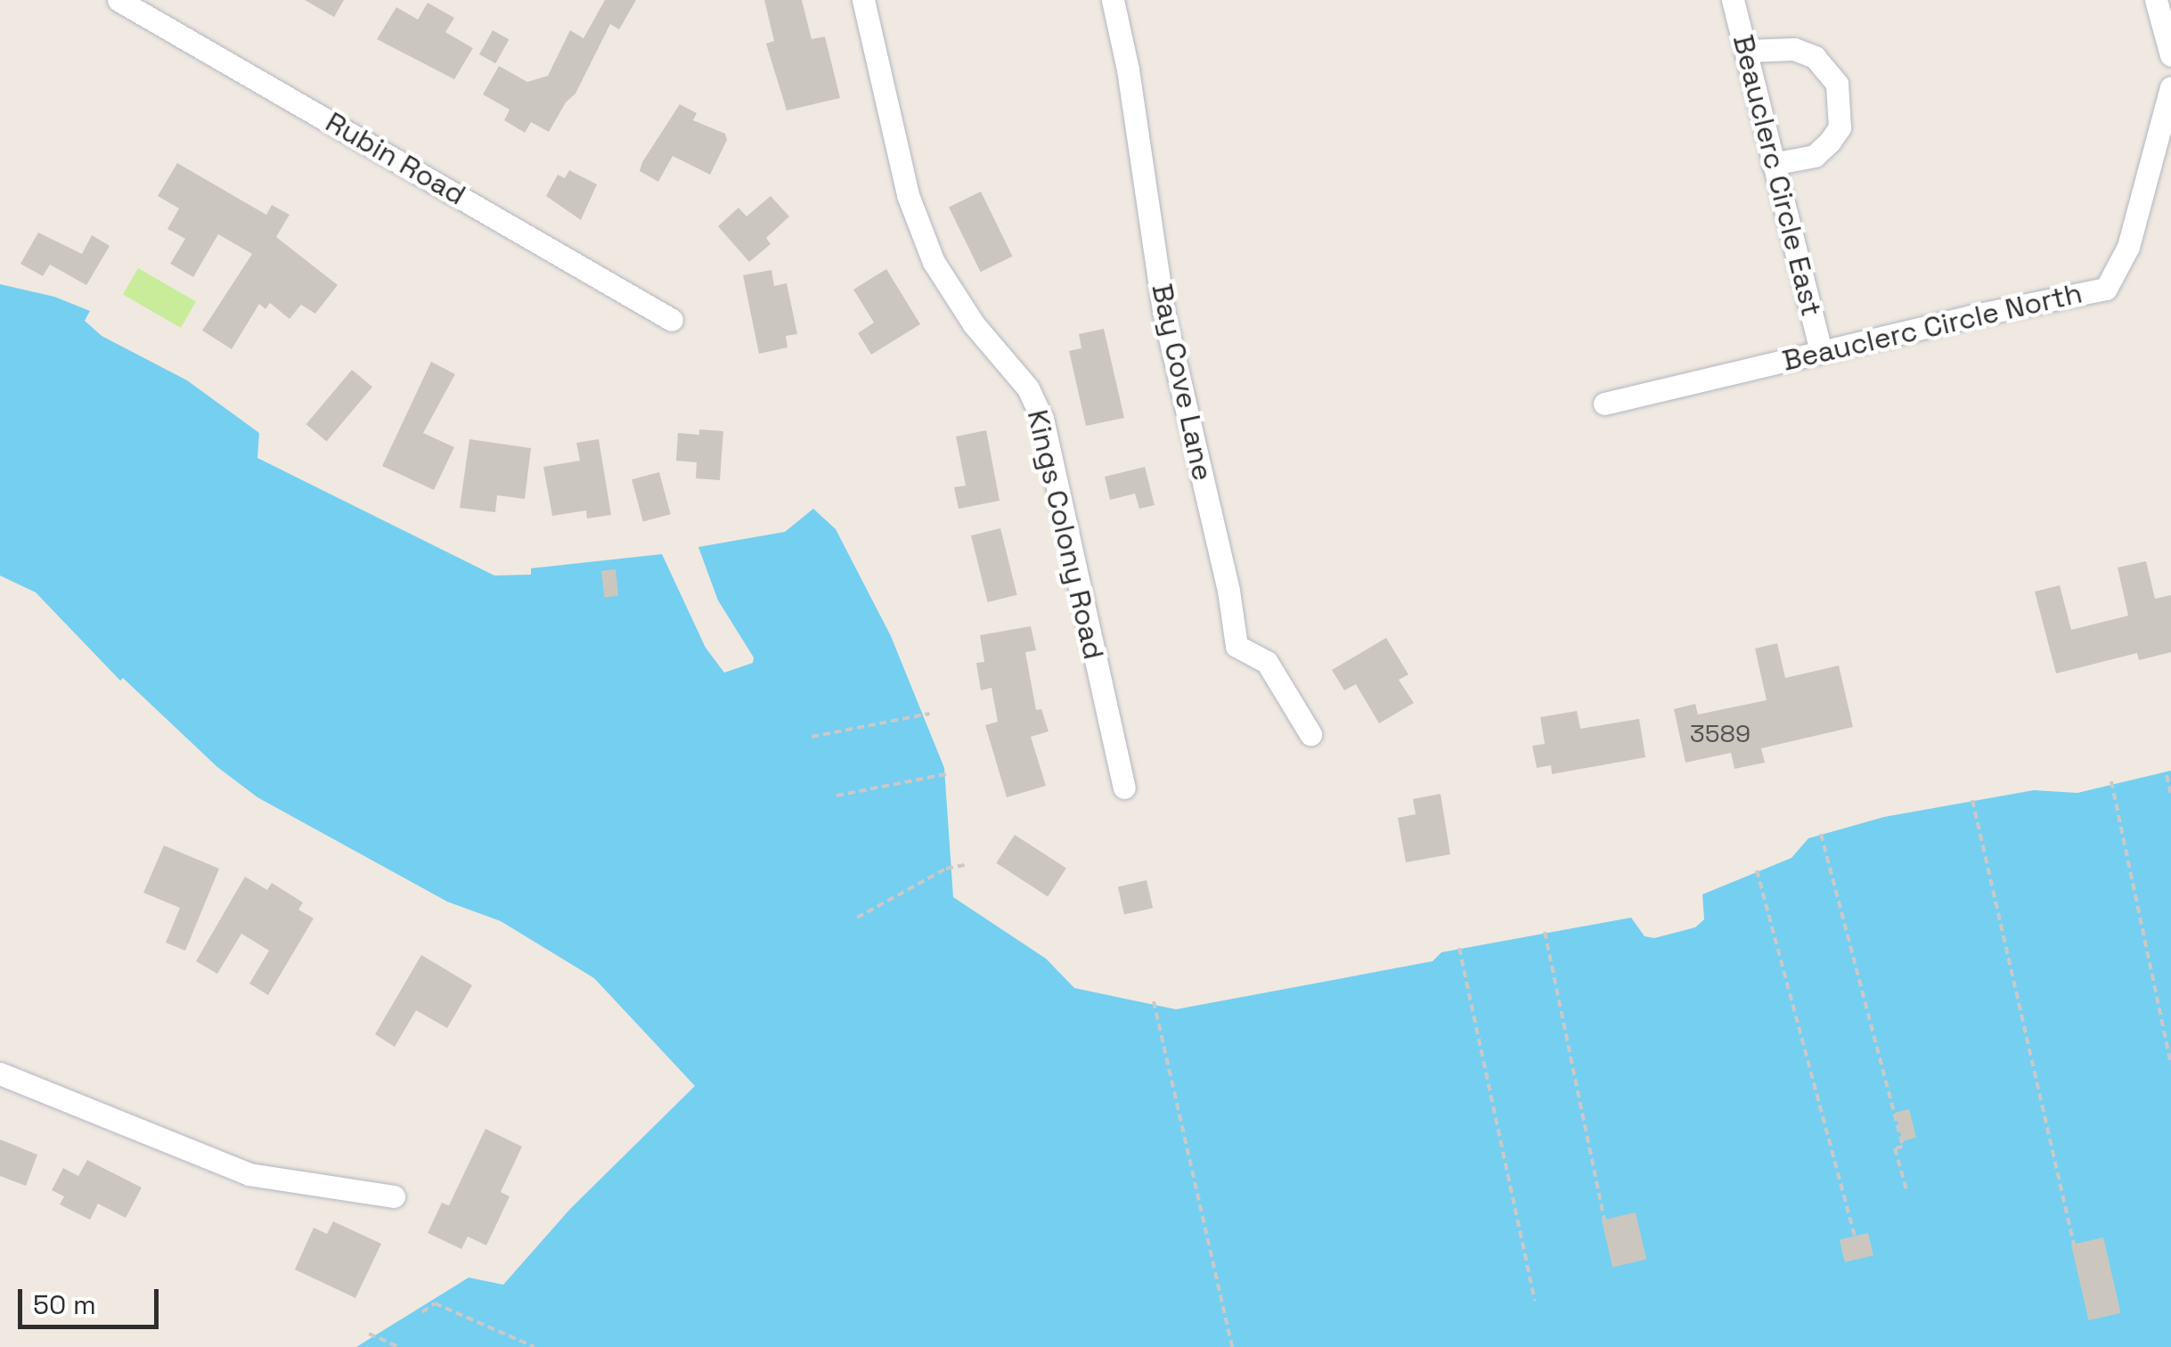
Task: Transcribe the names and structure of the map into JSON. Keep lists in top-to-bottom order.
{
  "streets": {
    "street": [
      "Rubin Road",
      "Beauclerc Circle East",
      "Beauclerc Circle North",
      "Bay Cove Lane",
      "Kings Colony Road"
    ]
  },
  "crossings": [
    ["Beauclerc Circle East", "Beauclerc Circle North"]
  ],
  "house_numbers": ["3589"],
  "scale_bar": "50 m"
}
